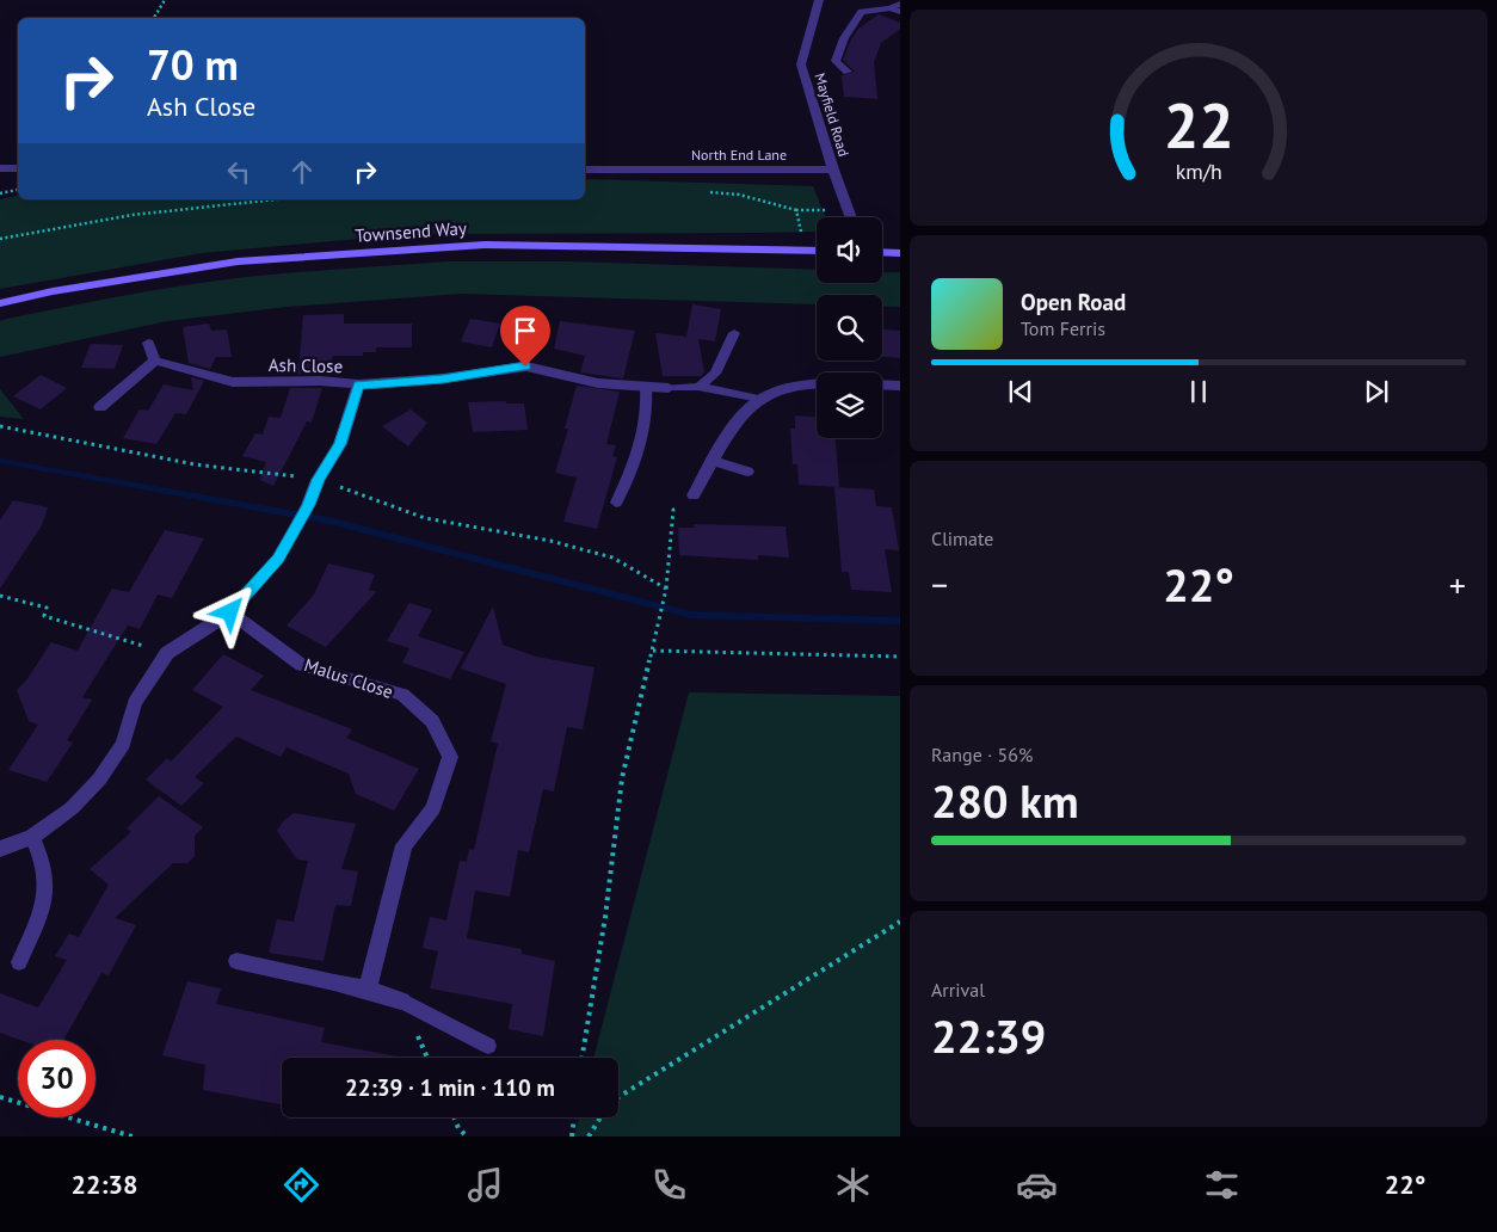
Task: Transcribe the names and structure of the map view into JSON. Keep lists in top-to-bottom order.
{
  "streets": {
    "main road": ["Townsend Way"],
    "street": [
      "Mayfield Road",
      "North End Lane",
      "Ash Close",
      "Malus Close"
    ]
  },
  "crossings": [
    ["Mayfield Road", "North End Lane"]
  ],
  "page": {
    "turn": ["70 m", "Ash Close"],
    "song": ["Open Road", "Tom Ferris"],
    "tile": [
      "Climate",
      ["Range · 56%", "280 km"],
      ["Arrival", "22:39"]
    ],
    "heat": ["−", "22°", "+"],
    "limit": "30",
    "trip": "22:39 · 1 min · 110 m",
    "tabs": ["22:38", "22°"],
    "gauge": ["22", "km/h"]
  }
}
